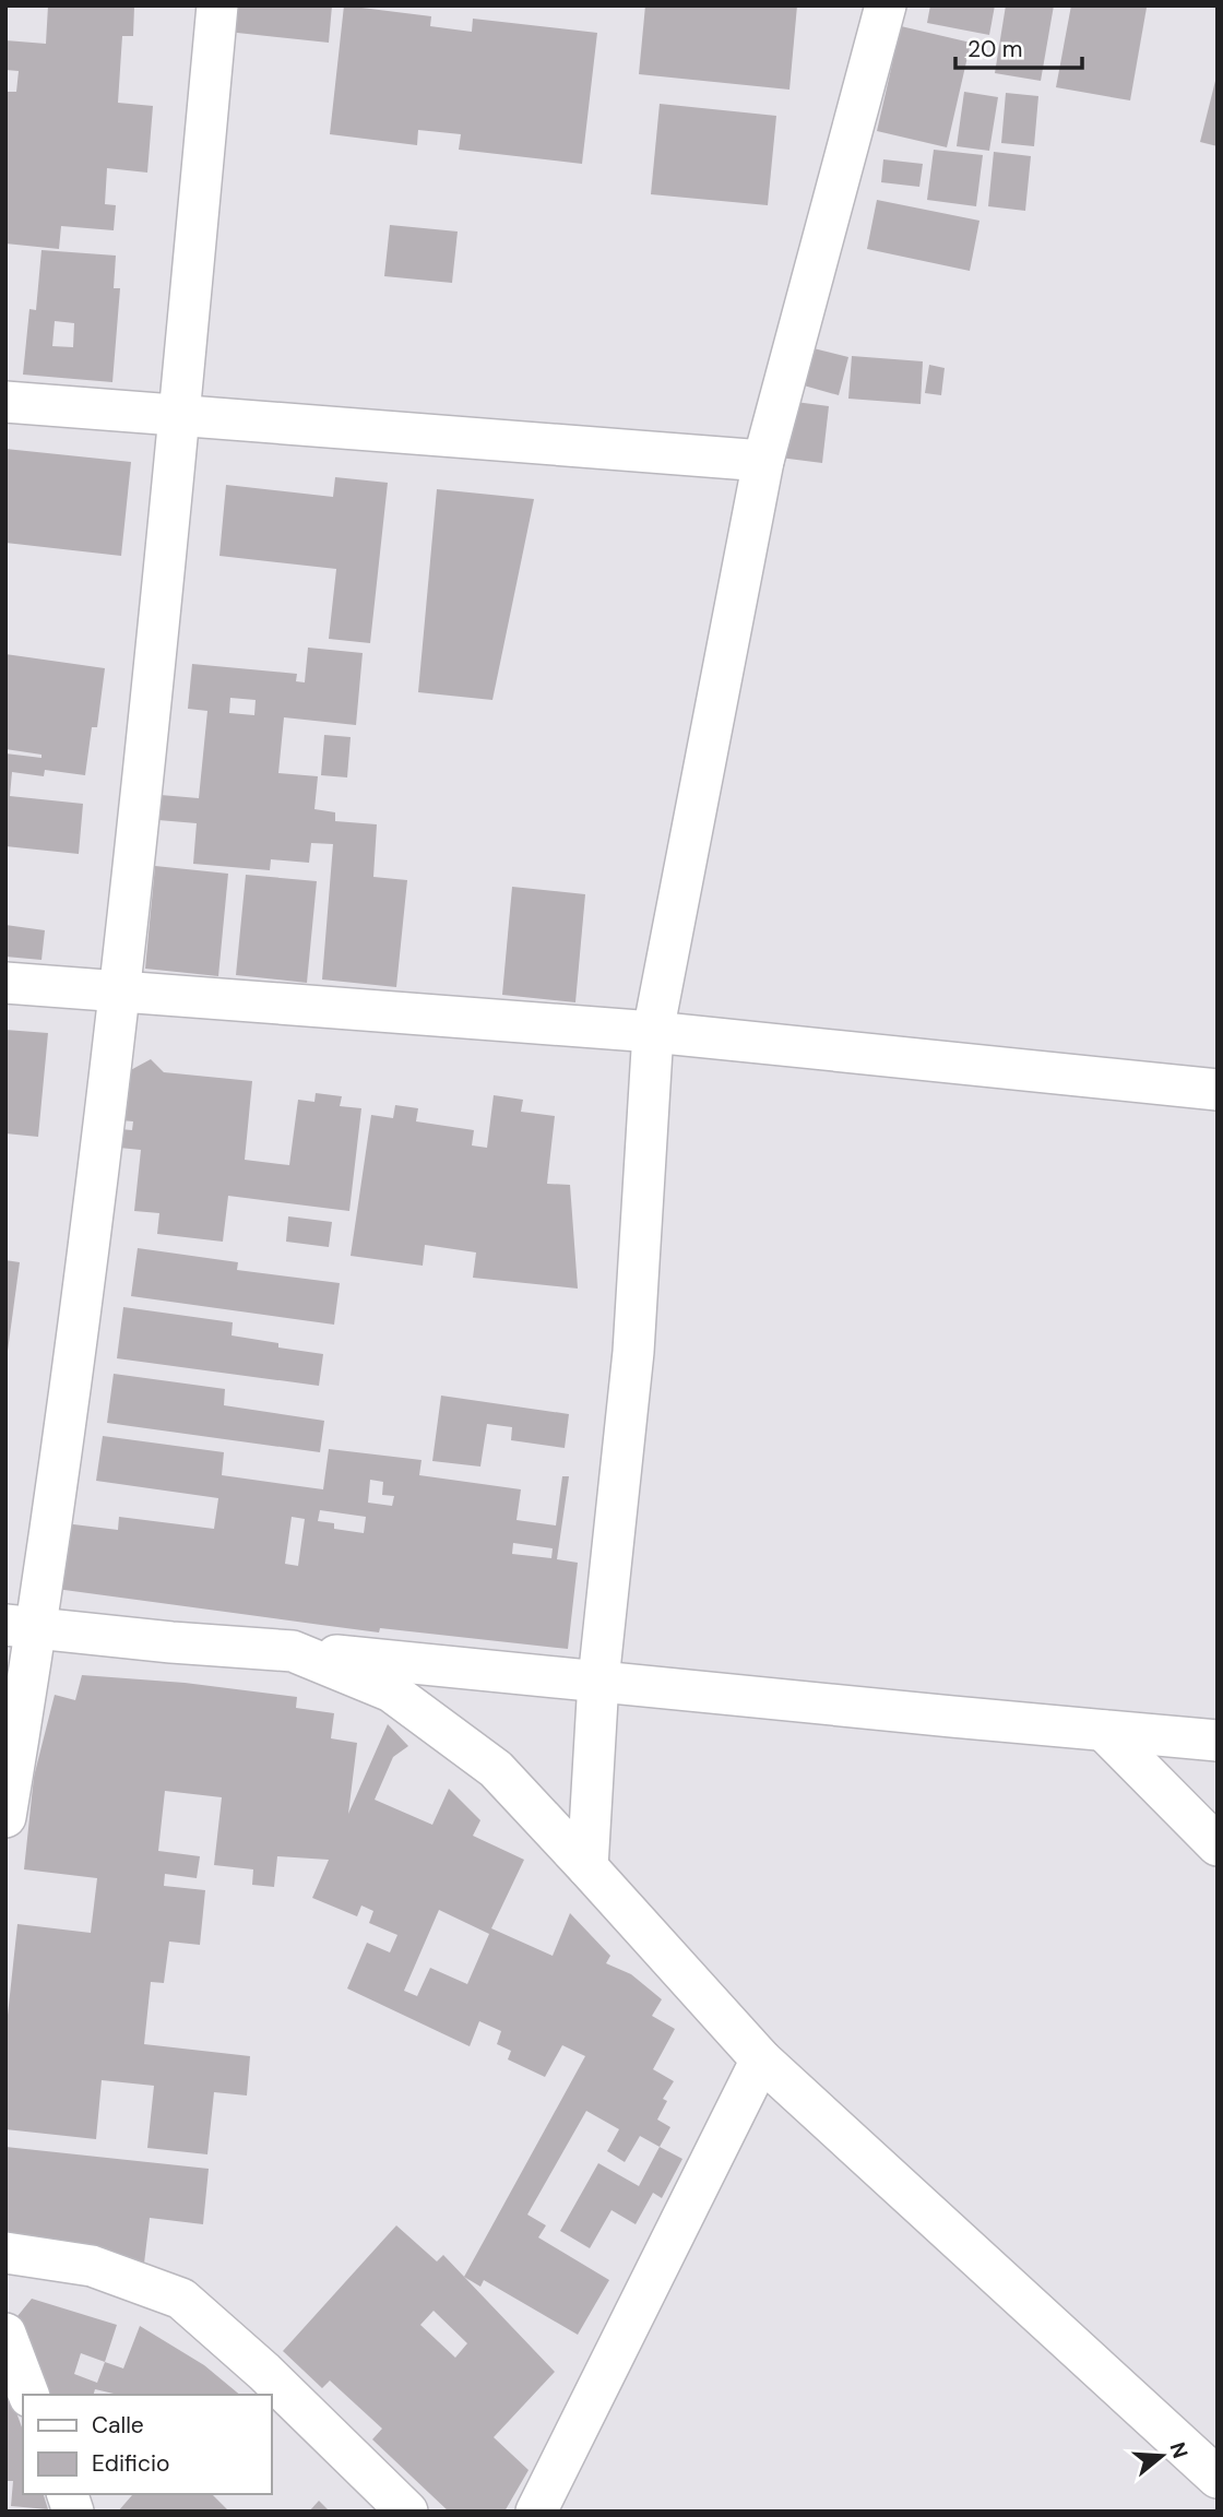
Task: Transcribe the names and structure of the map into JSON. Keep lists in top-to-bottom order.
{
  "legend": ["Calle", "Edificio"],
  "scale_bar": "20 m",
  "north": "right"
}
